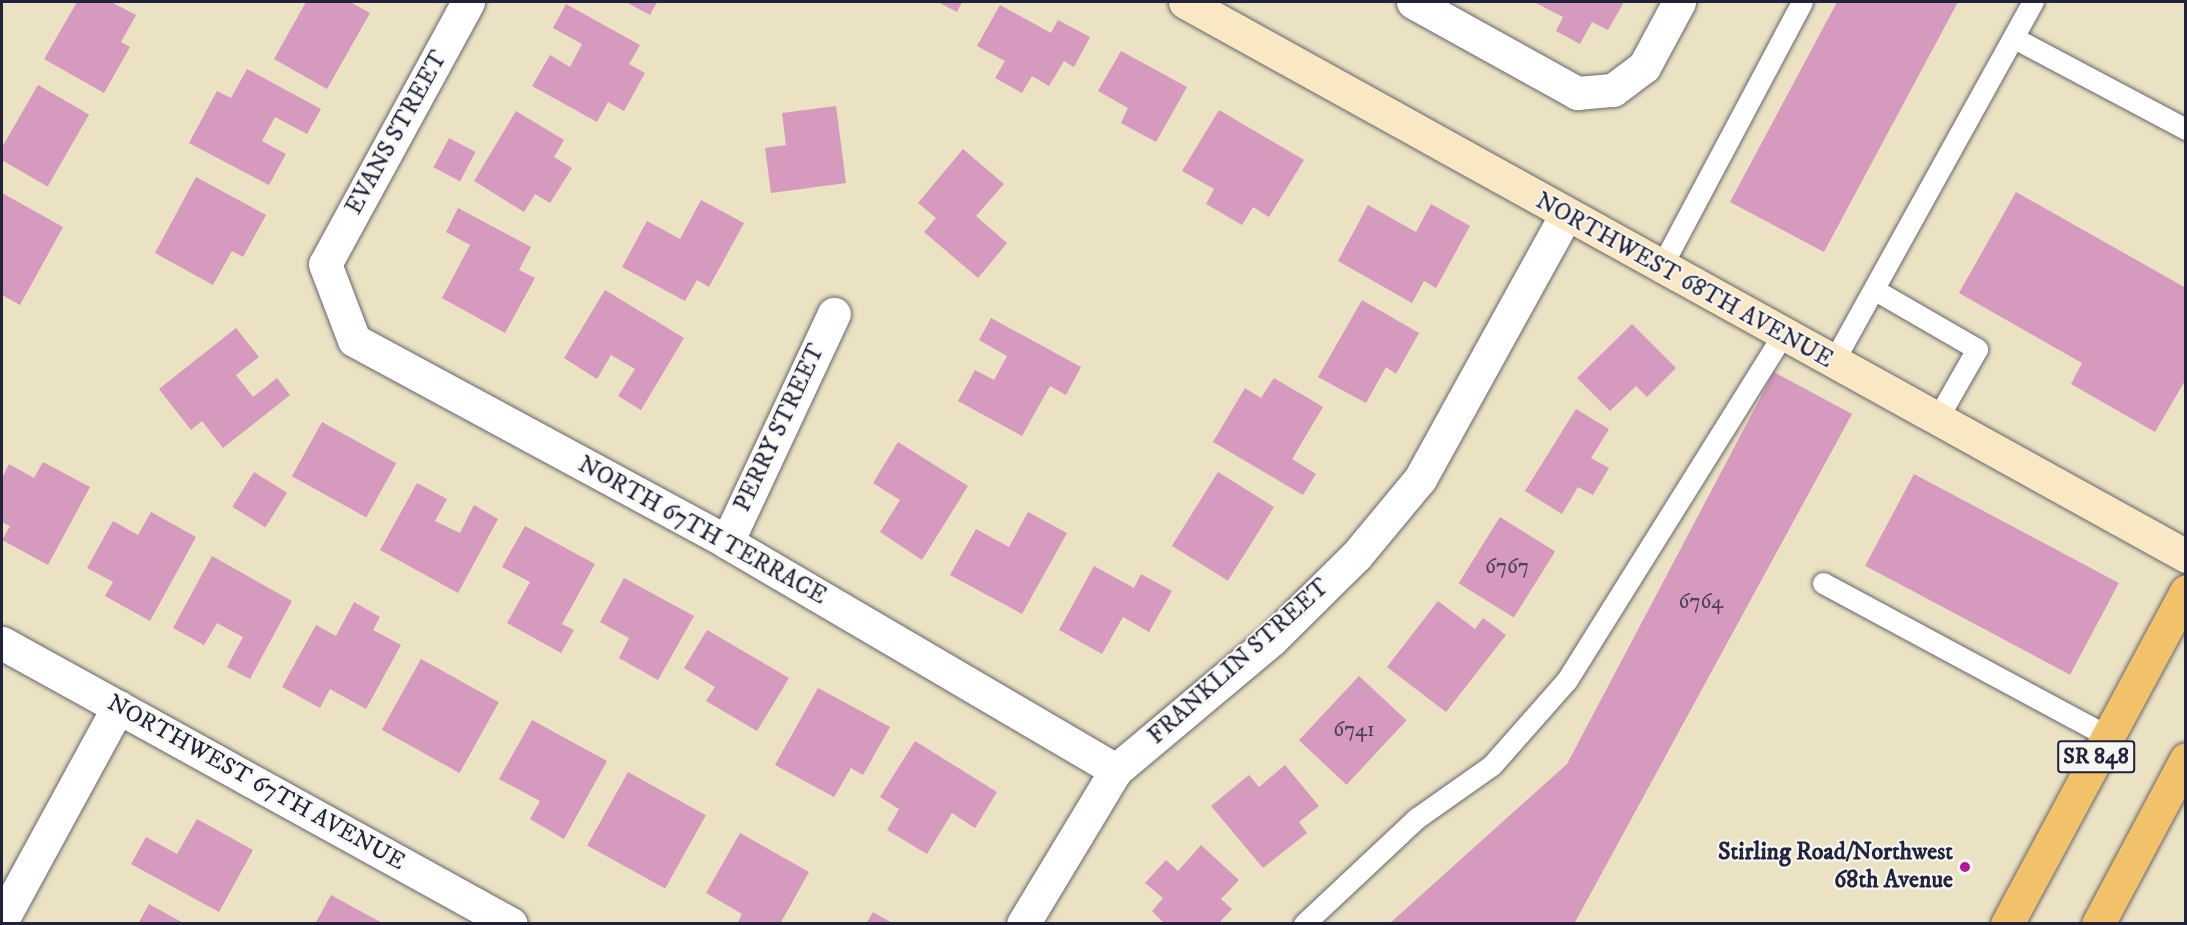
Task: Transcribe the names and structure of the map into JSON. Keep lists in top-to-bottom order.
{
  "streets": {
    "main road": ["SR 848"],
    "street": [
      "EVANS STREET",
      "NORTHWEST 68TH AVENUE",
      "PERRY STREET",
      "NORTH 67TH TERRACE",
      "FRANKLIN STREET",
      "NORTHWEST 67TH AVENUE"
    ]
  },
  "crossings": [
    ["EVANS STREET", "NORTH 67TH TERRACE"],
    ["NORTHWEST 68TH AVENUE", "FRANKLIN STREET"],
    ["PERRY STREET", "NORTH 67TH TERRACE"],
    ["NORTH 67TH TERRACE", "FRANKLIN STREET"]
  ],
  "places": ["Stirling Road/Northwest 68th Avenue"],
  "house_numbers": ["6767", "6764", "6741"]
}
